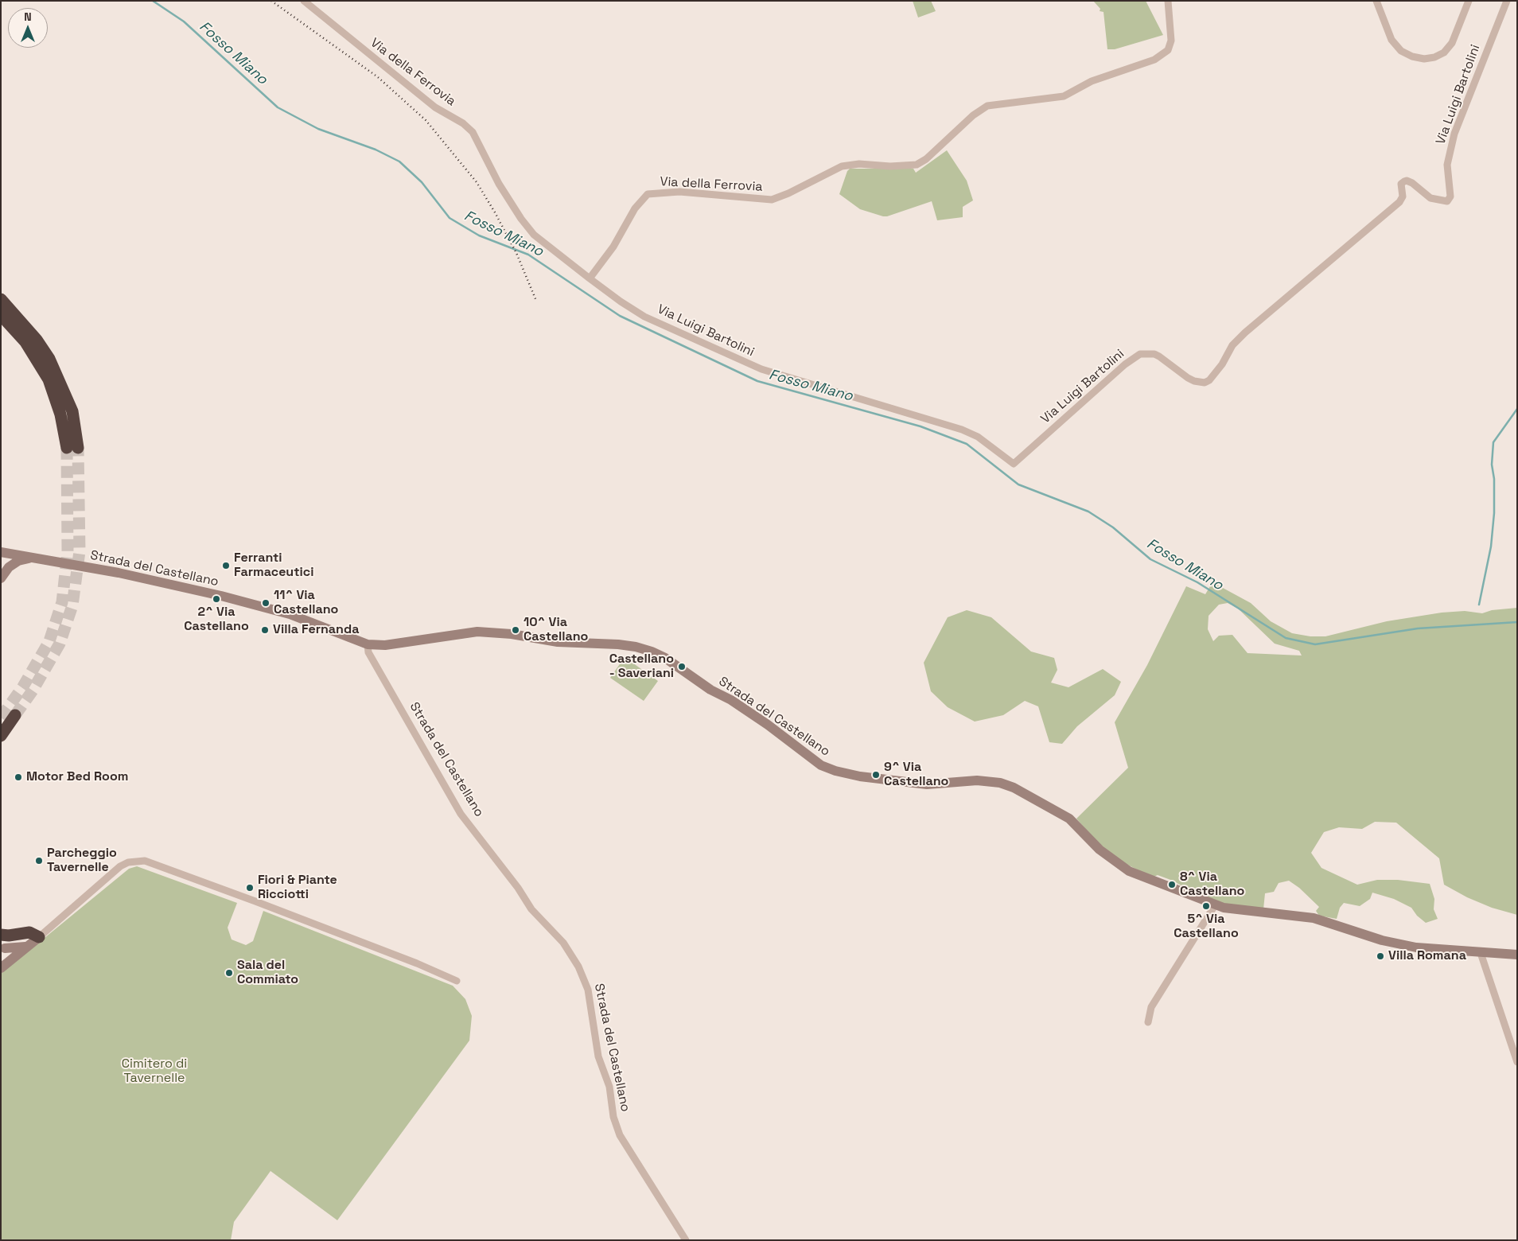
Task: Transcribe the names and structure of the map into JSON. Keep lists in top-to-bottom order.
{
  "streets": {
    "street": ["Via della Ferrovia", "Via Luigi Bartolini", "Strada del Castellano"]
  },
  "crossings": [
    ["Via della Ferrovia", "Via Luigi Bartolini"]
  ],
  "water": ["Fosso Miano"],
  "parks": ["Cimitero di Tavernelle"],
  "places": [
    "Ferranti Farmaceutici",
    "2^ Via Castellano",
    "11^ Via Castellano",
    "Villa Fernanda",
    "10^ Via Castellano",
    "Castellano - Saveriani",
    "9^ Via Castellano",
    "Motor Bed Room",
    "Parcheggio Tavernelle",
    "8^ Via Castellano",
    "Fiori & Piante Ricciotti",
    "5^ Via Castellano",
    "Villa Romana",
    "Sala del Commiato"
  ],
  "north": "top"
}
